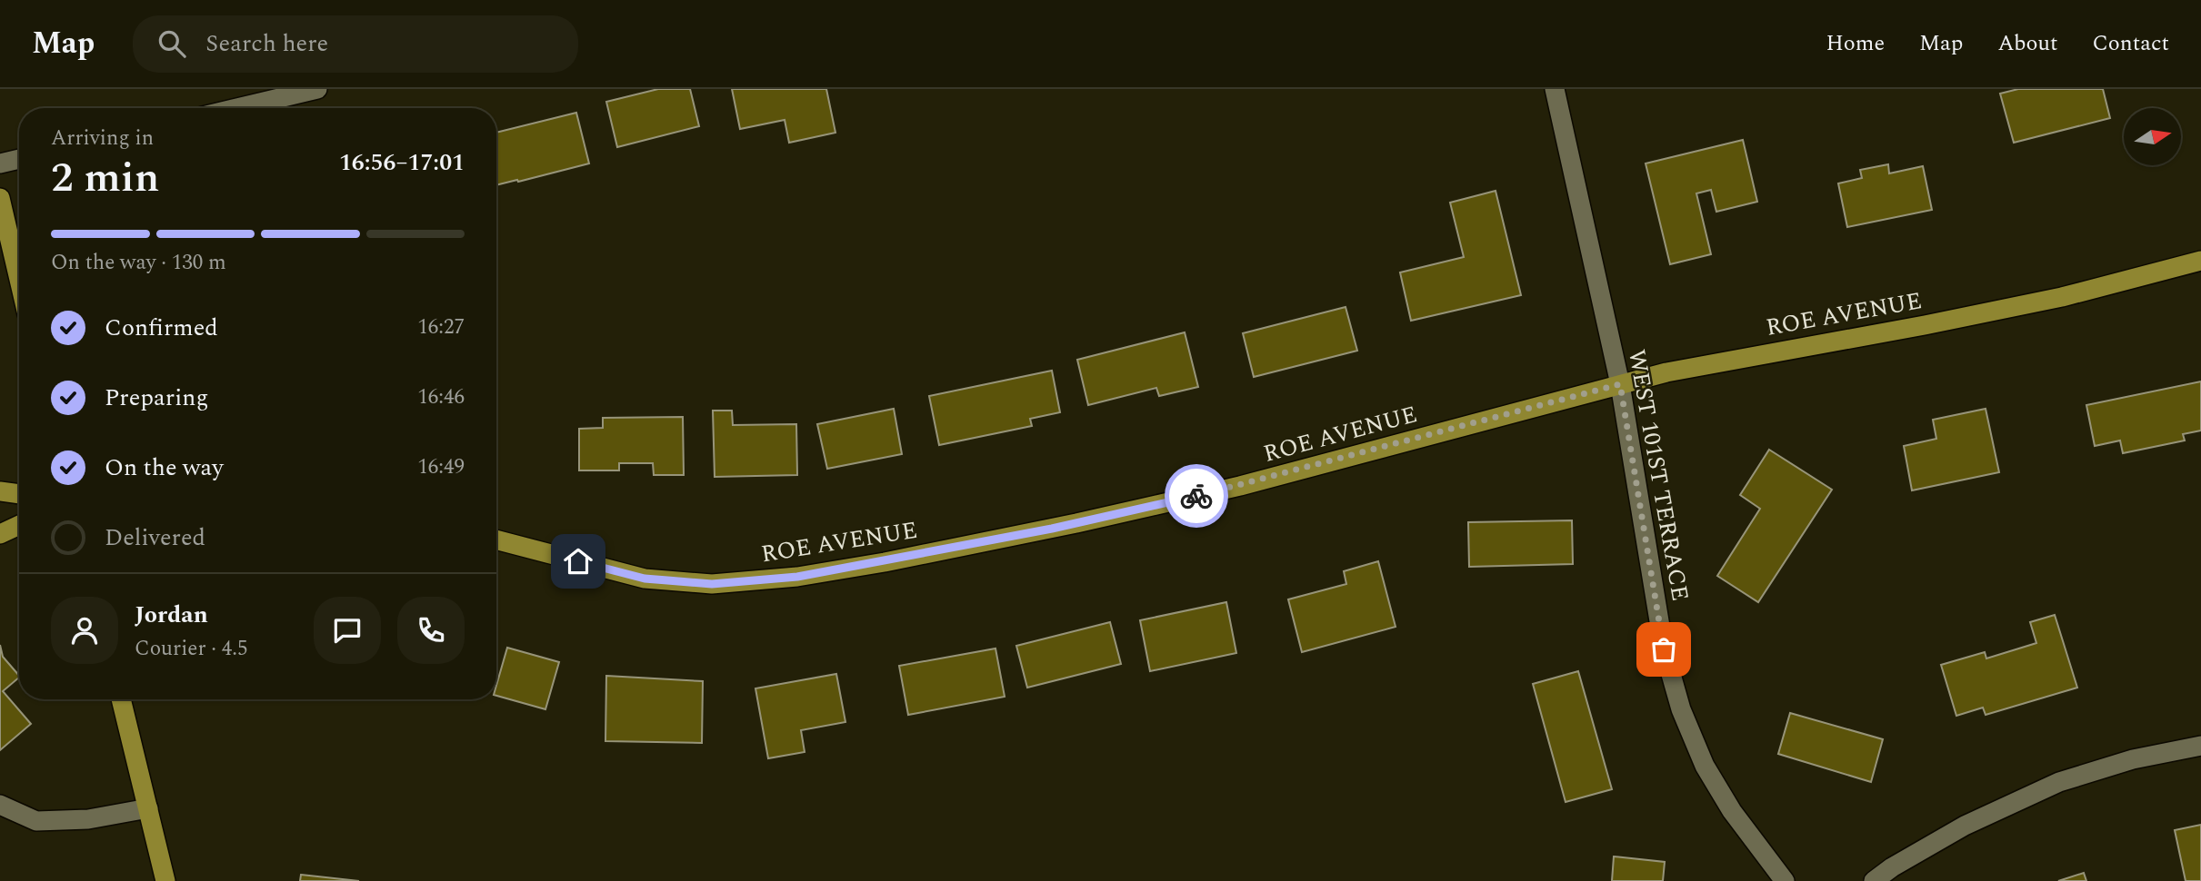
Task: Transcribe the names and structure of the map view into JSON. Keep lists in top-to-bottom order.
{
  "streets": {
    "main road": ["ROE AVENUE"],
    "street": ["WEST 101ST TERRACE"]
  },
  "crossings": [
    ["ROE AVENUE", "WEST 101ST TERRACE"]
  ],
  "north": "right",
  "page": {
    "header": "Map",
    "search": "Search here",
    "nav": [
      "Home",
      "Map",
      "About",
      "Contact"
    ],
    "heading": ["2 min", "Arriving in", "16:56–17:01"],
    "panel": ["Jordan", "Courier · 4.5"],
    "bar": "On the way · 130 m",
    "list": [
      ["Confirmed", "16:27"],
      ["Preparing", "16:46"],
      ["On the way", "16:49"],
      "Delivered"
    ]
  }
}
